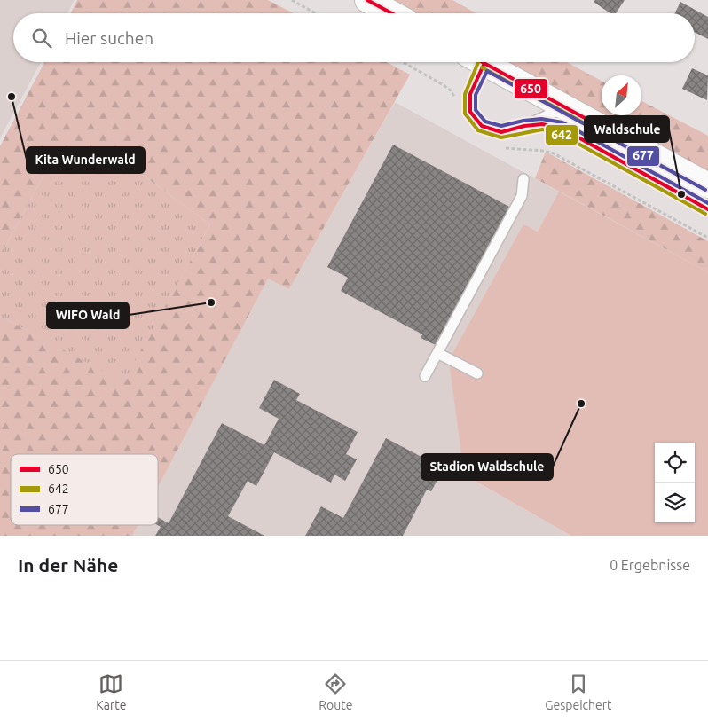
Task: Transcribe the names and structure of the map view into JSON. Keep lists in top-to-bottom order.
{
  "places": [
    "Kita Wunderwald",
    "Waldschule",
    "WIFO Wald",
    "Stadion Waldschule"
  ],
  "lines": ["transit line 650", "transit line 642", "transit line 677"],
  "legend": ["650", "642", "677"],
  "north": "top right",
  "page": {
    "search": "Hier suchen",
    "heading": ["In der Nähe", "0 Ergebnisse"],
    "nav": ["Karte", "Route", "Gespeichert"]
  }
}
